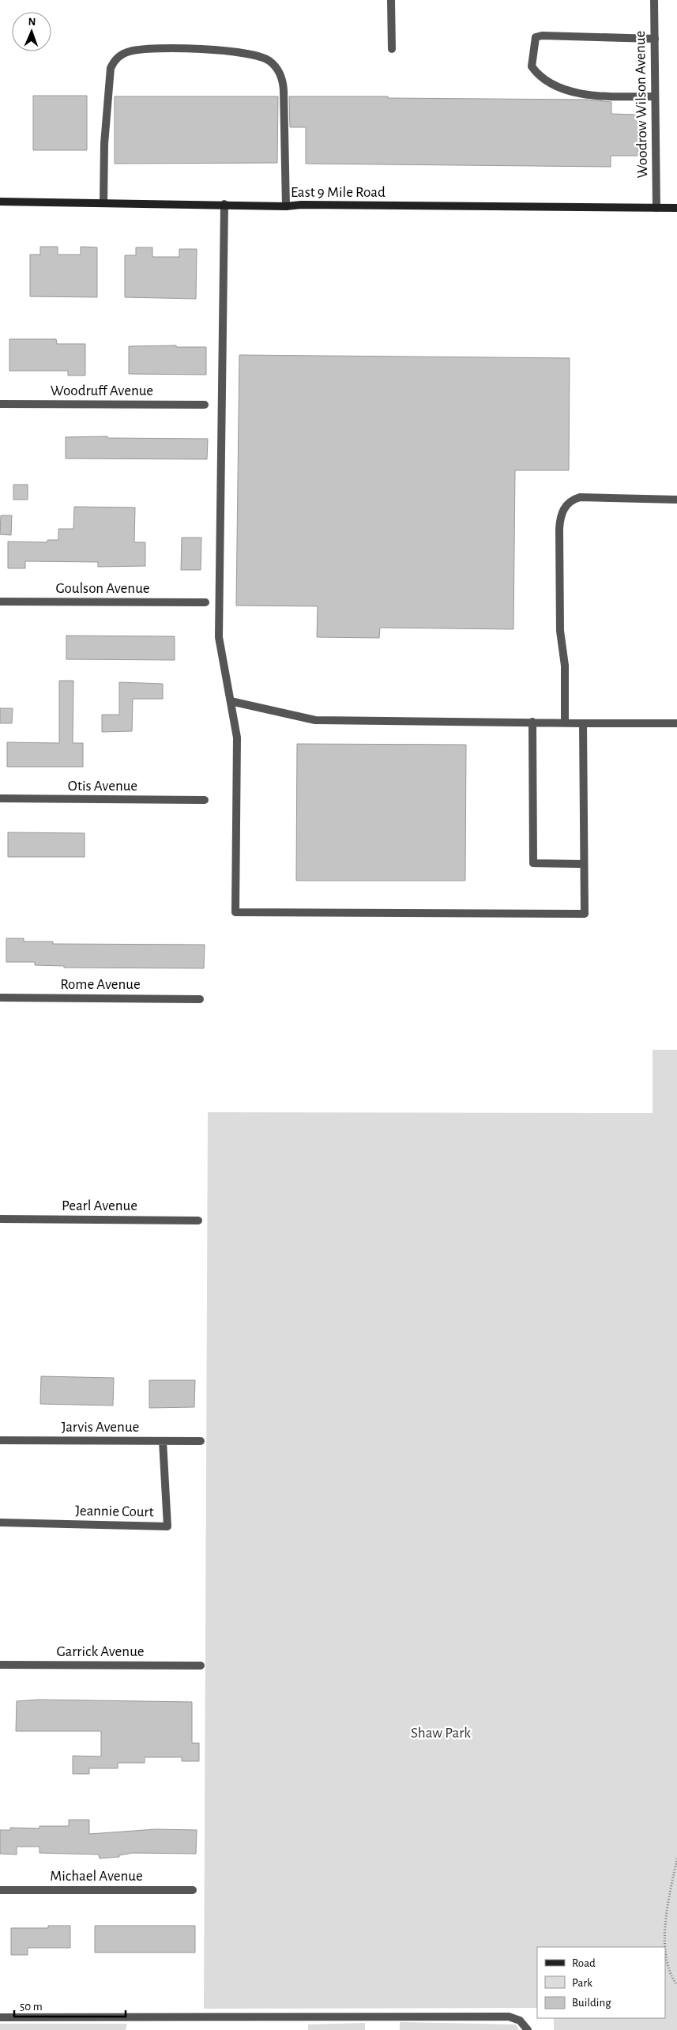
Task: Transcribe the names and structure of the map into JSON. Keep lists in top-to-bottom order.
{
  "streets": {
    "main road": ["East 9 Mile Road"],
    "street": [
      "Woodrow Wilson Avenue",
      "Woodruff Avenue",
      "Goulson Avenue",
      "Otis Avenue",
      "Rome Avenue",
      "Pearl Avenue",
      "Jarvis Avenue",
      "Jeannie Court",
      "Garrick Avenue",
      "Michael Avenue"
    ]
  },
  "crossings": [
    ["Woodrow Wilson Avenue", "East 9 Mile Road"],
    ["Jarvis Avenue", "Jeannie Court"]
  ],
  "parks": ["Shaw Park"],
  "legend": ["Road", "Park", "Building"],
  "scale_bar": "50 m",
  "north": "top"
}
